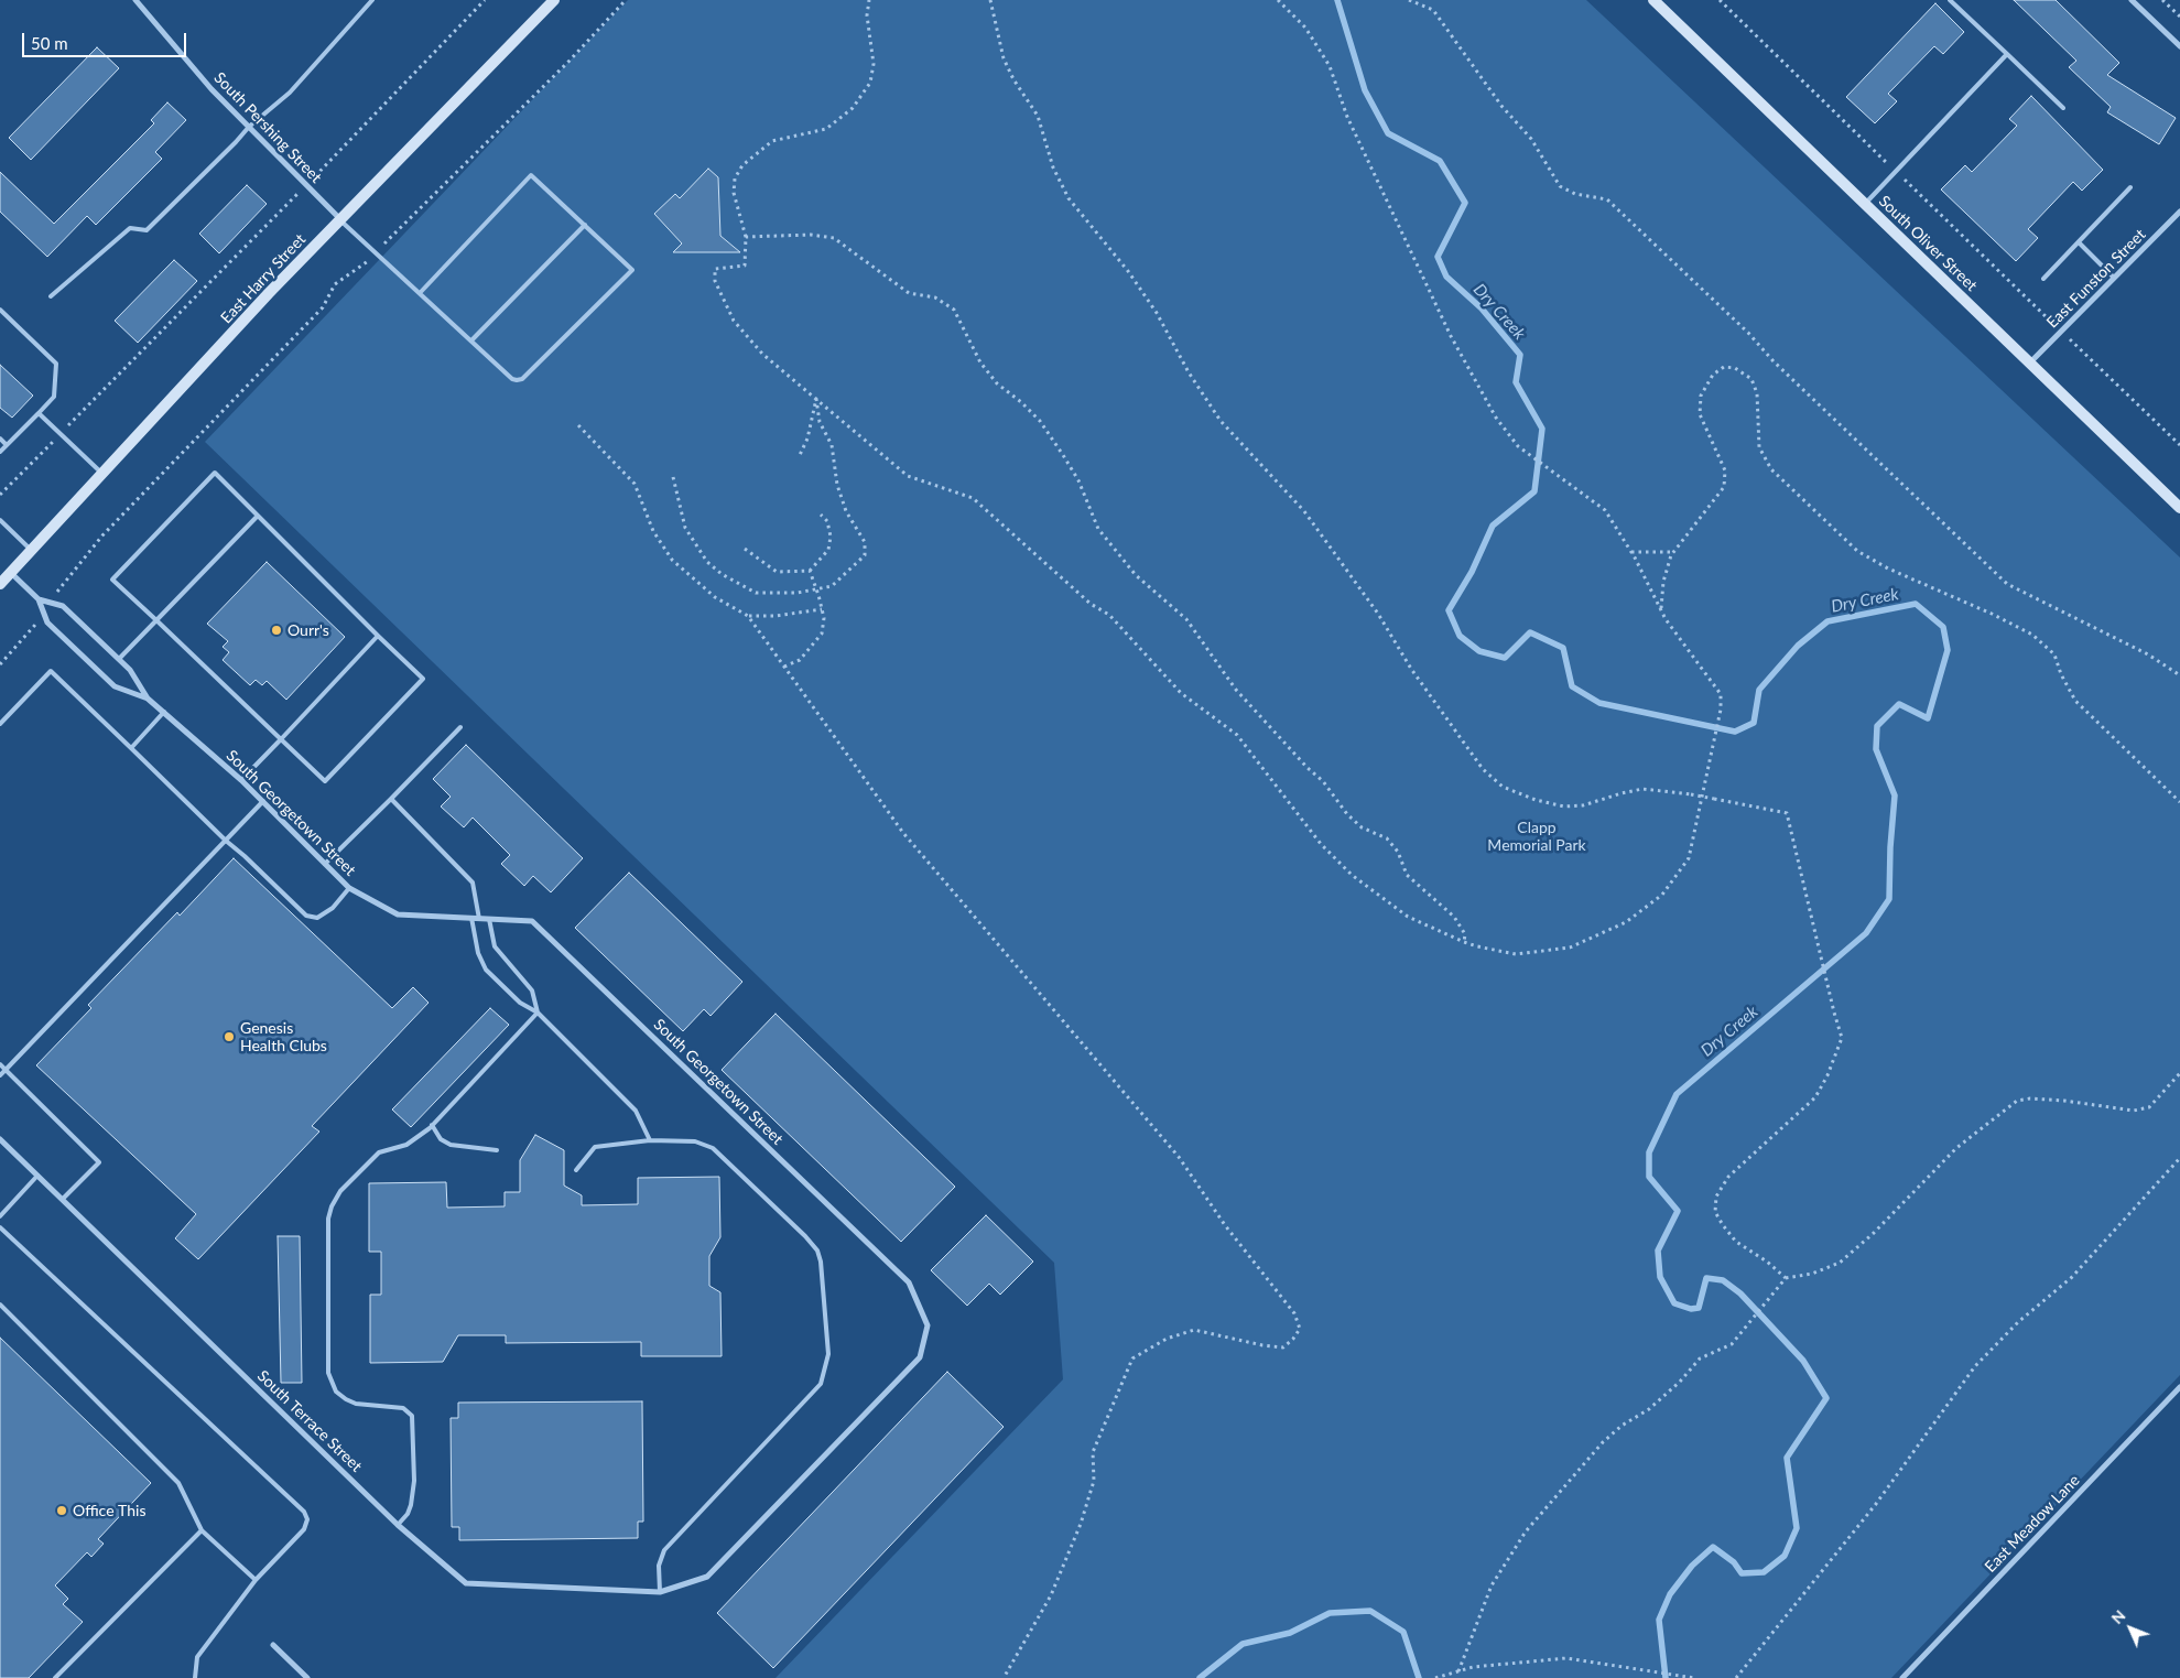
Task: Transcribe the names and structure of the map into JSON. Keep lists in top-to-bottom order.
{
  "streets": {
    "main road": ["South Oliver Street", "East Harry Street"],
    "street": [
      "South Pershing Street",
      "East Funston Street",
      "South Georgetown Street",
      "South Terrace Street",
      "East Meadow Lane"
    ]
  },
  "crossings": [
    ["South Pershing Street", "East Harry Street"],
    ["South Oliver Street", "East Funston Street"],
    ["East Harry Street", "South Georgetown Street"],
    ["South Georgetown Street", "South Terrace Street"]
  ],
  "water": ["Dry Creek"],
  "parks": ["Clapp Memorial Park"],
  "places": ["Ourr's", "Genesis Health Clubs", "Office This"],
  "scale_bar": "50 m",
  "north": "top left"
}
